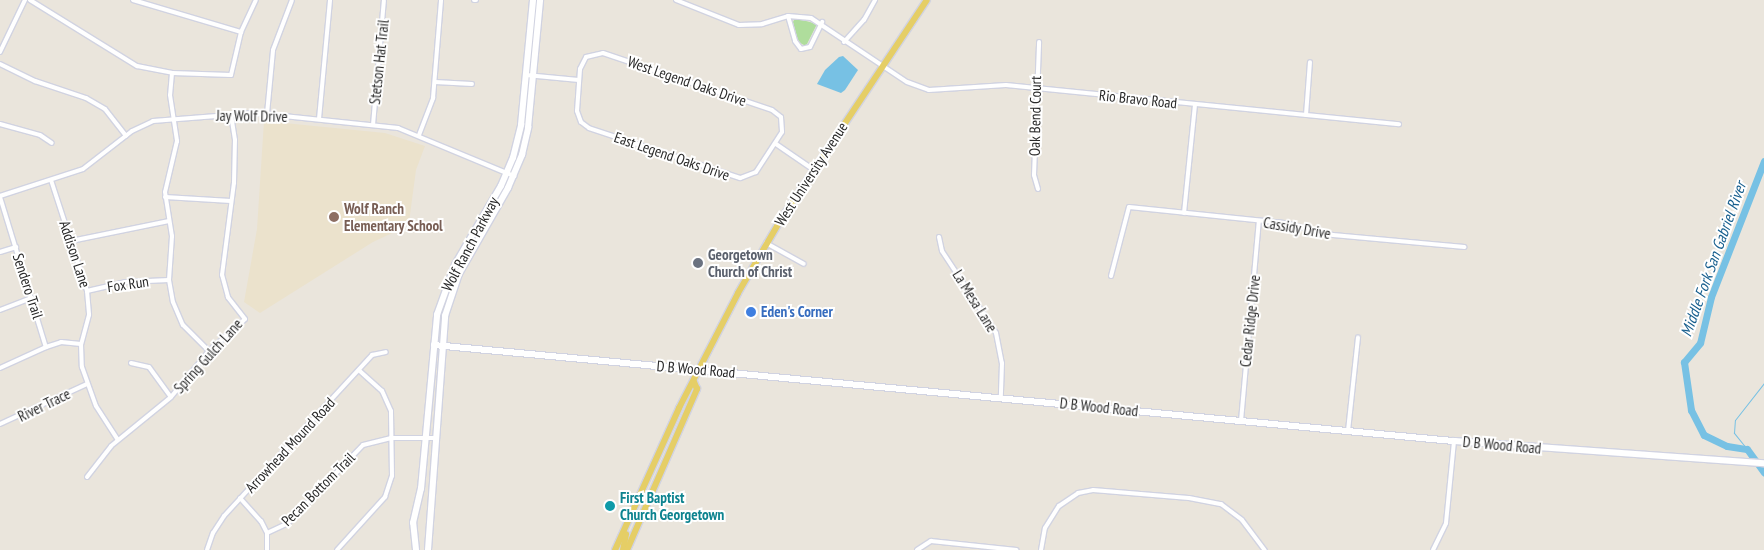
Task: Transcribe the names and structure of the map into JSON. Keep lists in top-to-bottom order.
{
  "streets": {
    "main road": ["West University Avenue"],
    "street": [
      "Stetson Hat Trail",
      "West Legend Oaks Drive",
      "Rio Bravo Road",
      "Jay Wolf Drive",
      "Oak Bend Court",
      "East Legend Oaks Drive",
      "Cassidy Drive",
      "Wolf Ranch Parkway",
      "Addison Lane",
      "Fox Run",
      "Sendero Trail",
      "La Mesa Lane",
      "Cedar Ridge Drive",
      "Spring Gulch Lane",
      "D B Wood Road",
      "River Trace",
      "Arrowhead Mound Road",
      "Pecan Bottom Trail"
    ]
  },
  "crossings": [
    ["Stetson Hat Trail", "Jay Wolf Drive"],
    ["West Legend Oaks Drive", "East Legend Oaks Drive"],
    ["Rio Bravo Road", "Oak Bend Court"],
    ["Rio Bravo Road", "West University Avenue"],
    ["Jay Wolf Drive", "Wolf Ranch Parkway"],
    ["Jay Wolf Drive", "Addison Lane"],
    ["Jay Wolf Drive", "Sendero Trail"],
    ["Jay Wolf Drive", "Spring Gulch Lane"],
    ["West University Avenue", "D B Wood Road"],
    ["Cassidy Drive", "Cedar Ridge Drive"],
    ["Wolf Ranch Parkway", "D B Wood Road"],
    ["Wolf Ranch Parkway", "Pecan Bottom Trail"],
    ["Addison Lane", "Fox Run"],
    ["Addison Lane", "Spring Gulch Lane"],
    ["Addison Lane", "River Trace"],
    ["La Mesa Lane", "D B Wood Road"],
    ["Cedar Ridge Drive", "D B Wood Road"]
  ],
  "water": ["Middle Fork San Gabriel River"],
  "places": [
    "Wolf Ranch Elementary School",
    "Georgetown Church of Christ",
    "Eden's Corner",
    "First Baptist Church Georgetown"
  ]
}
